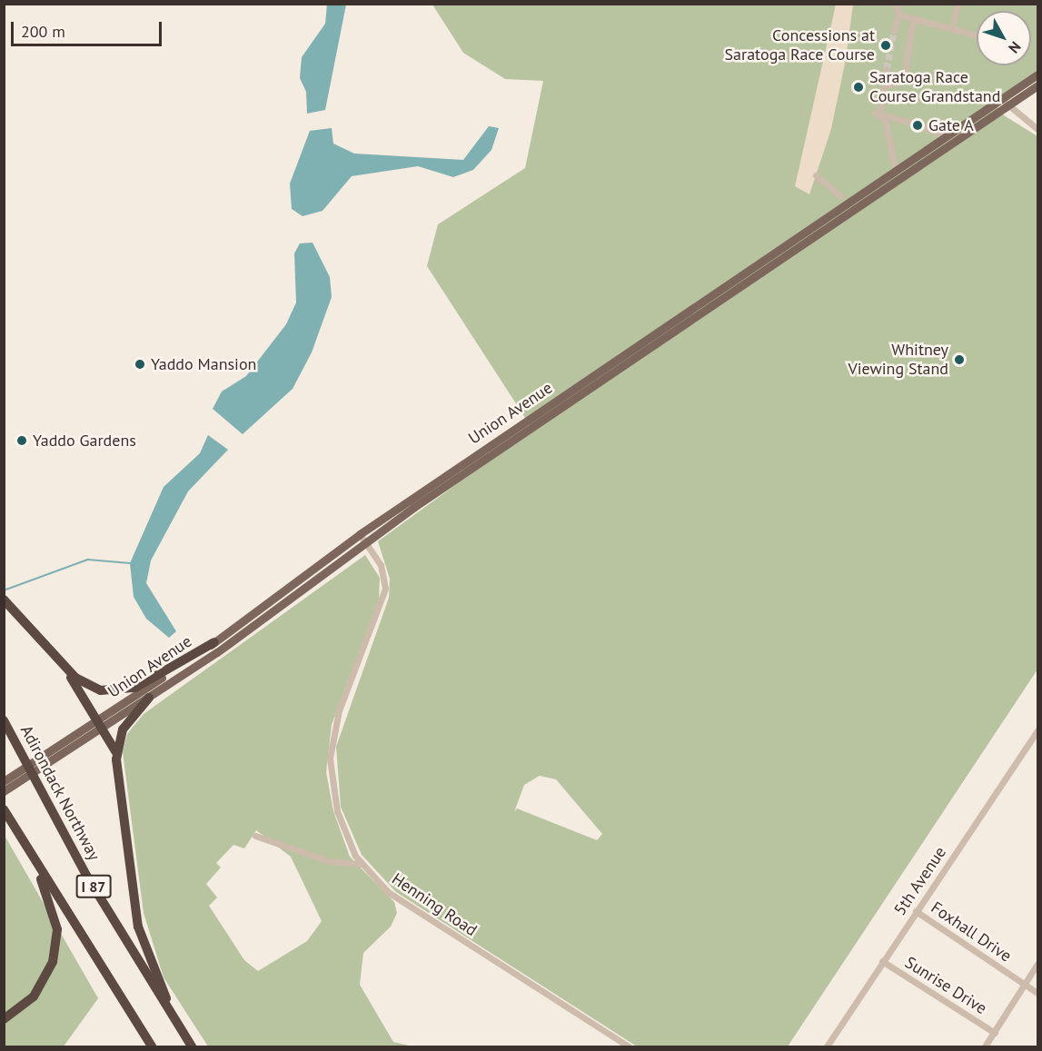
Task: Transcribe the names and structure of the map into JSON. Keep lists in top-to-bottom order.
{
  "streets": {
    "highway": ["Adirondack Northway", "I 87"],
    "main road": ["Union Avenue"],
    "street": [
      "5th Avenue",
      "Henning Road",
      "Foxhall Drive",
      "Sunrise Drive"
    ]
  },
  "crossings": [
    ["Union Avenue", "Henning Road"],
    ["5th Avenue", "Foxhall Drive"],
    ["5th Avenue", "Sunrise Drive"]
  ],
  "places": [
    "Concessions at Saratoga Race Course",
    "Saratoga Race Course Grandstand",
    "Gate A",
    "Whitney Viewing Stand",
    "Yaddo Mansion",
    "Yaddo Gardens"
  ],
  "scale_bar": "200 m",
  "north": "bottom right"
}
